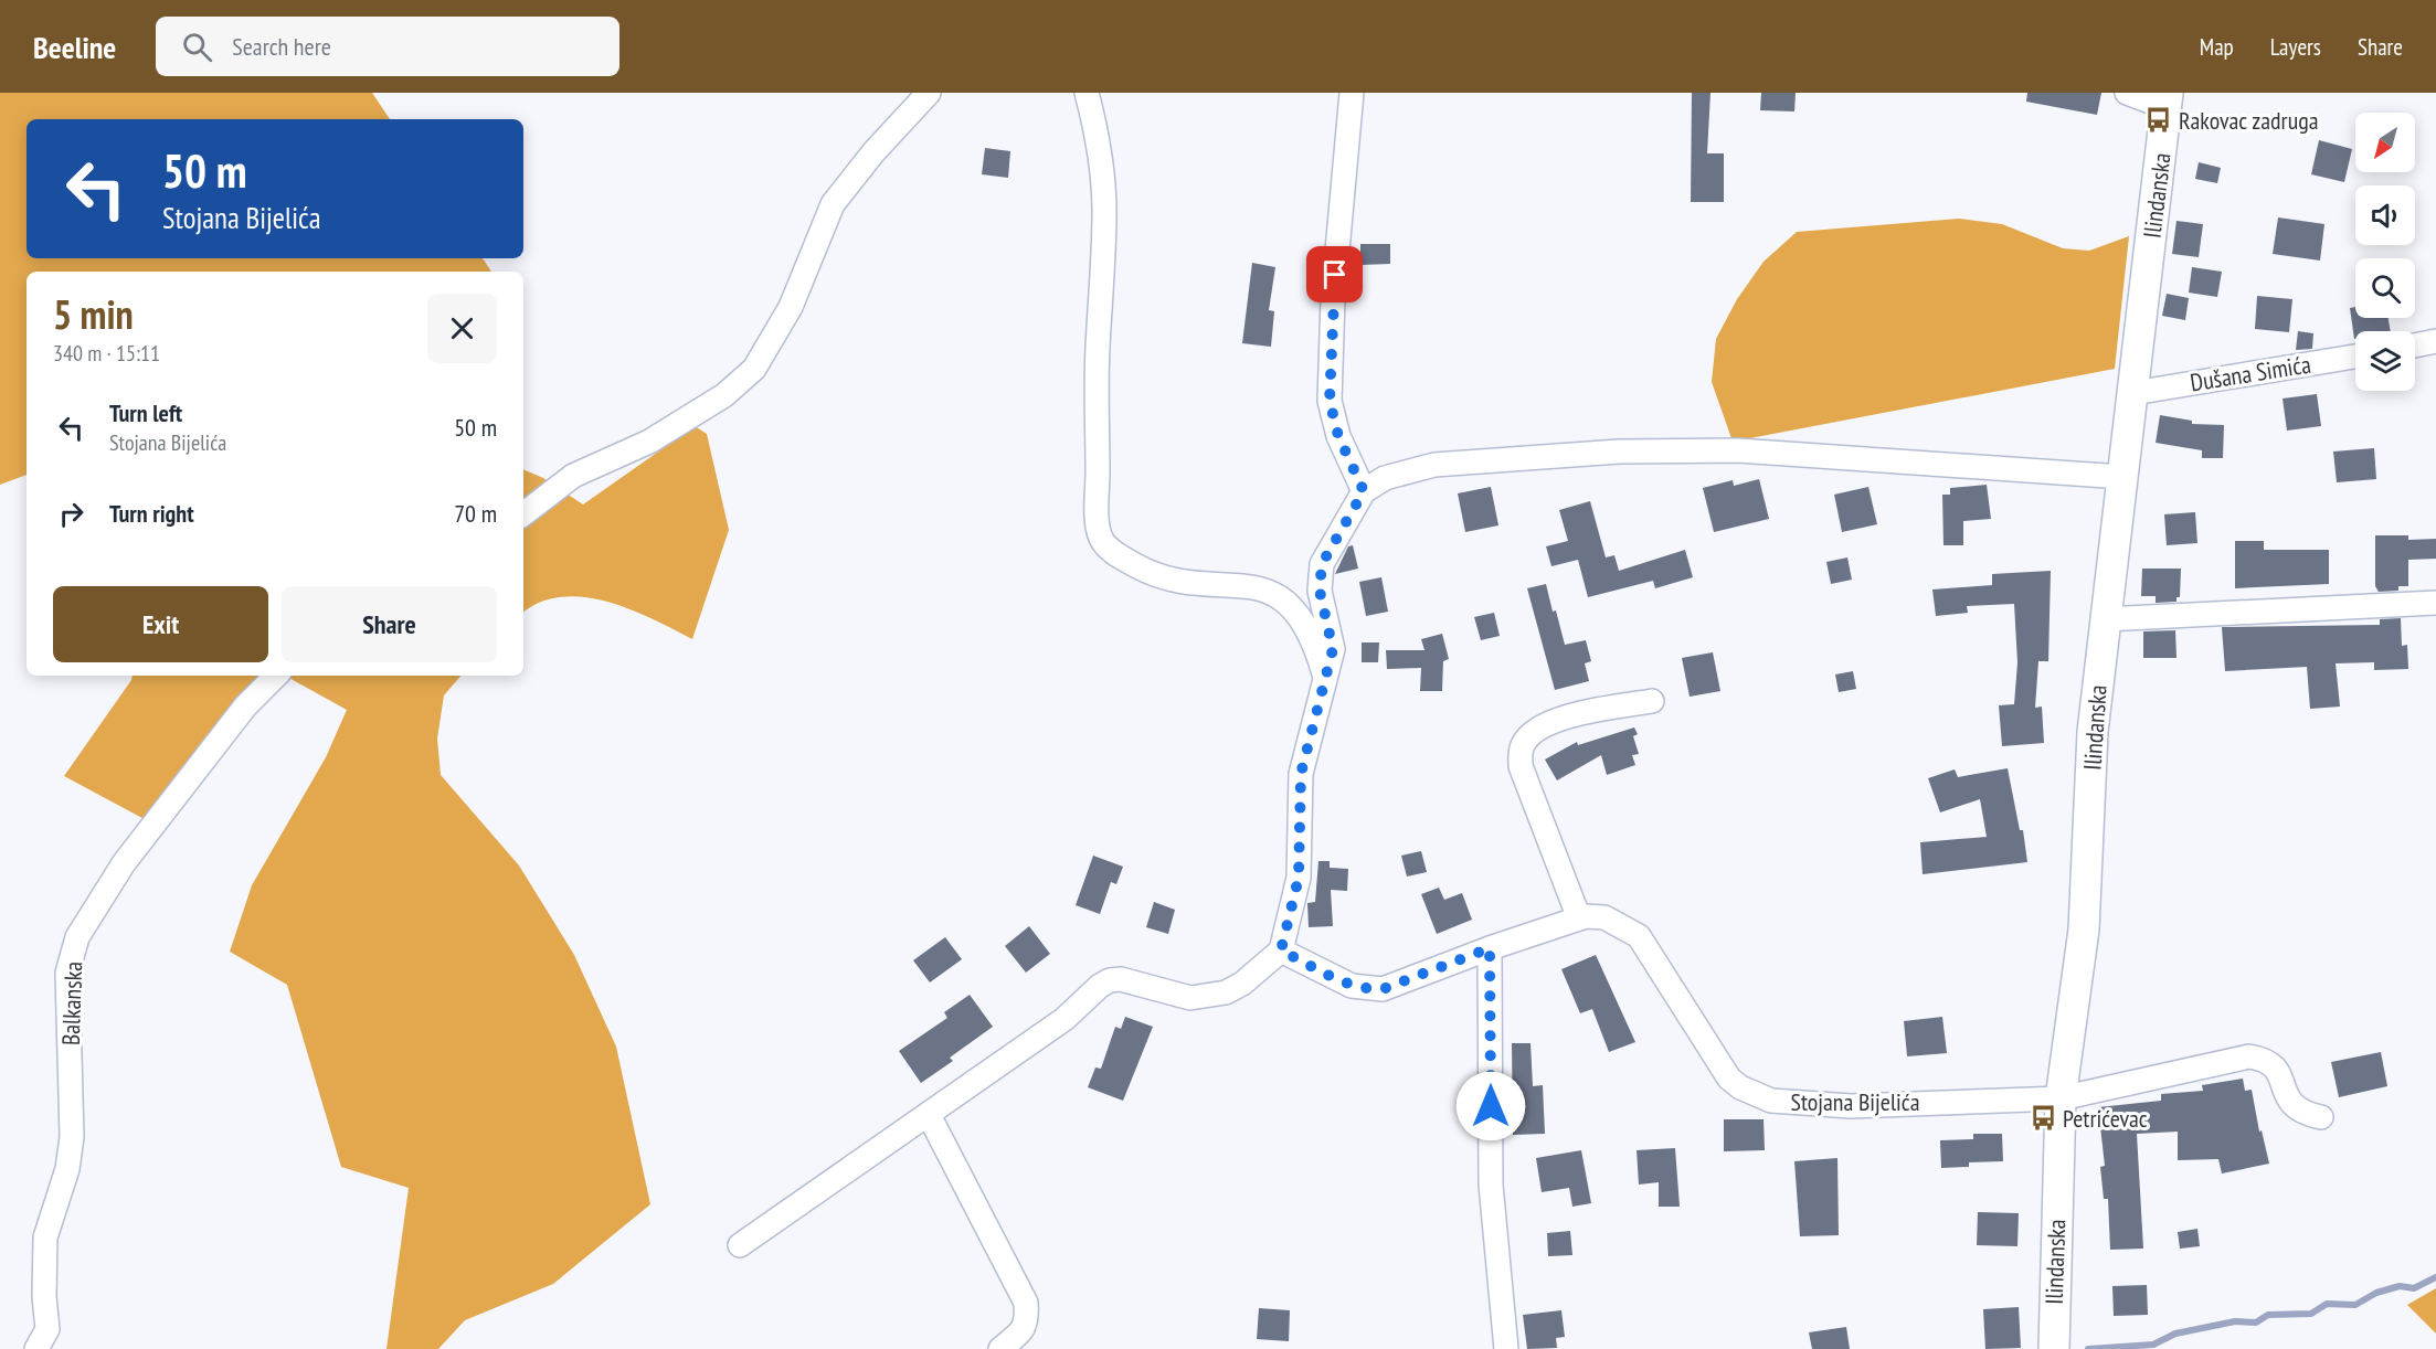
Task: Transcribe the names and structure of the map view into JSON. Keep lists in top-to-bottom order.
{
  "streets": {
    "street": [
      "Ilindanska",
      "Dušana Simića",
      "Balkanska",
      "Stojana Bijelića"
    ]
  },
  "crossings": [
    ["Ilindanska", "Dušana Simića"],
    ["Ilindanska", "Stojana Bijelića"]
  ],
  "places": {
    "bus stop": ["Rakovac zadruga", "Petrićevac"]
  },
  "north": "bottom left",
  "page": {
    "header": "Beeline",
    "search": "Search here",
    "nav": ["Map", "Layers", "Share"],
    "turn": ["50 m", "Stojana Bijelića"],
    "heading": ["5 min", "340 m · 15:11"],
    "list": [
      {
        "name": "Turn left",
        "note": "Stojana Bijelića",
        "value": "50 m"
      },
      {
        "name": "Turn right",
        "value": "70 m"
      }
    ],
    "buttons": ["Exit", "Share"]
  }
}
